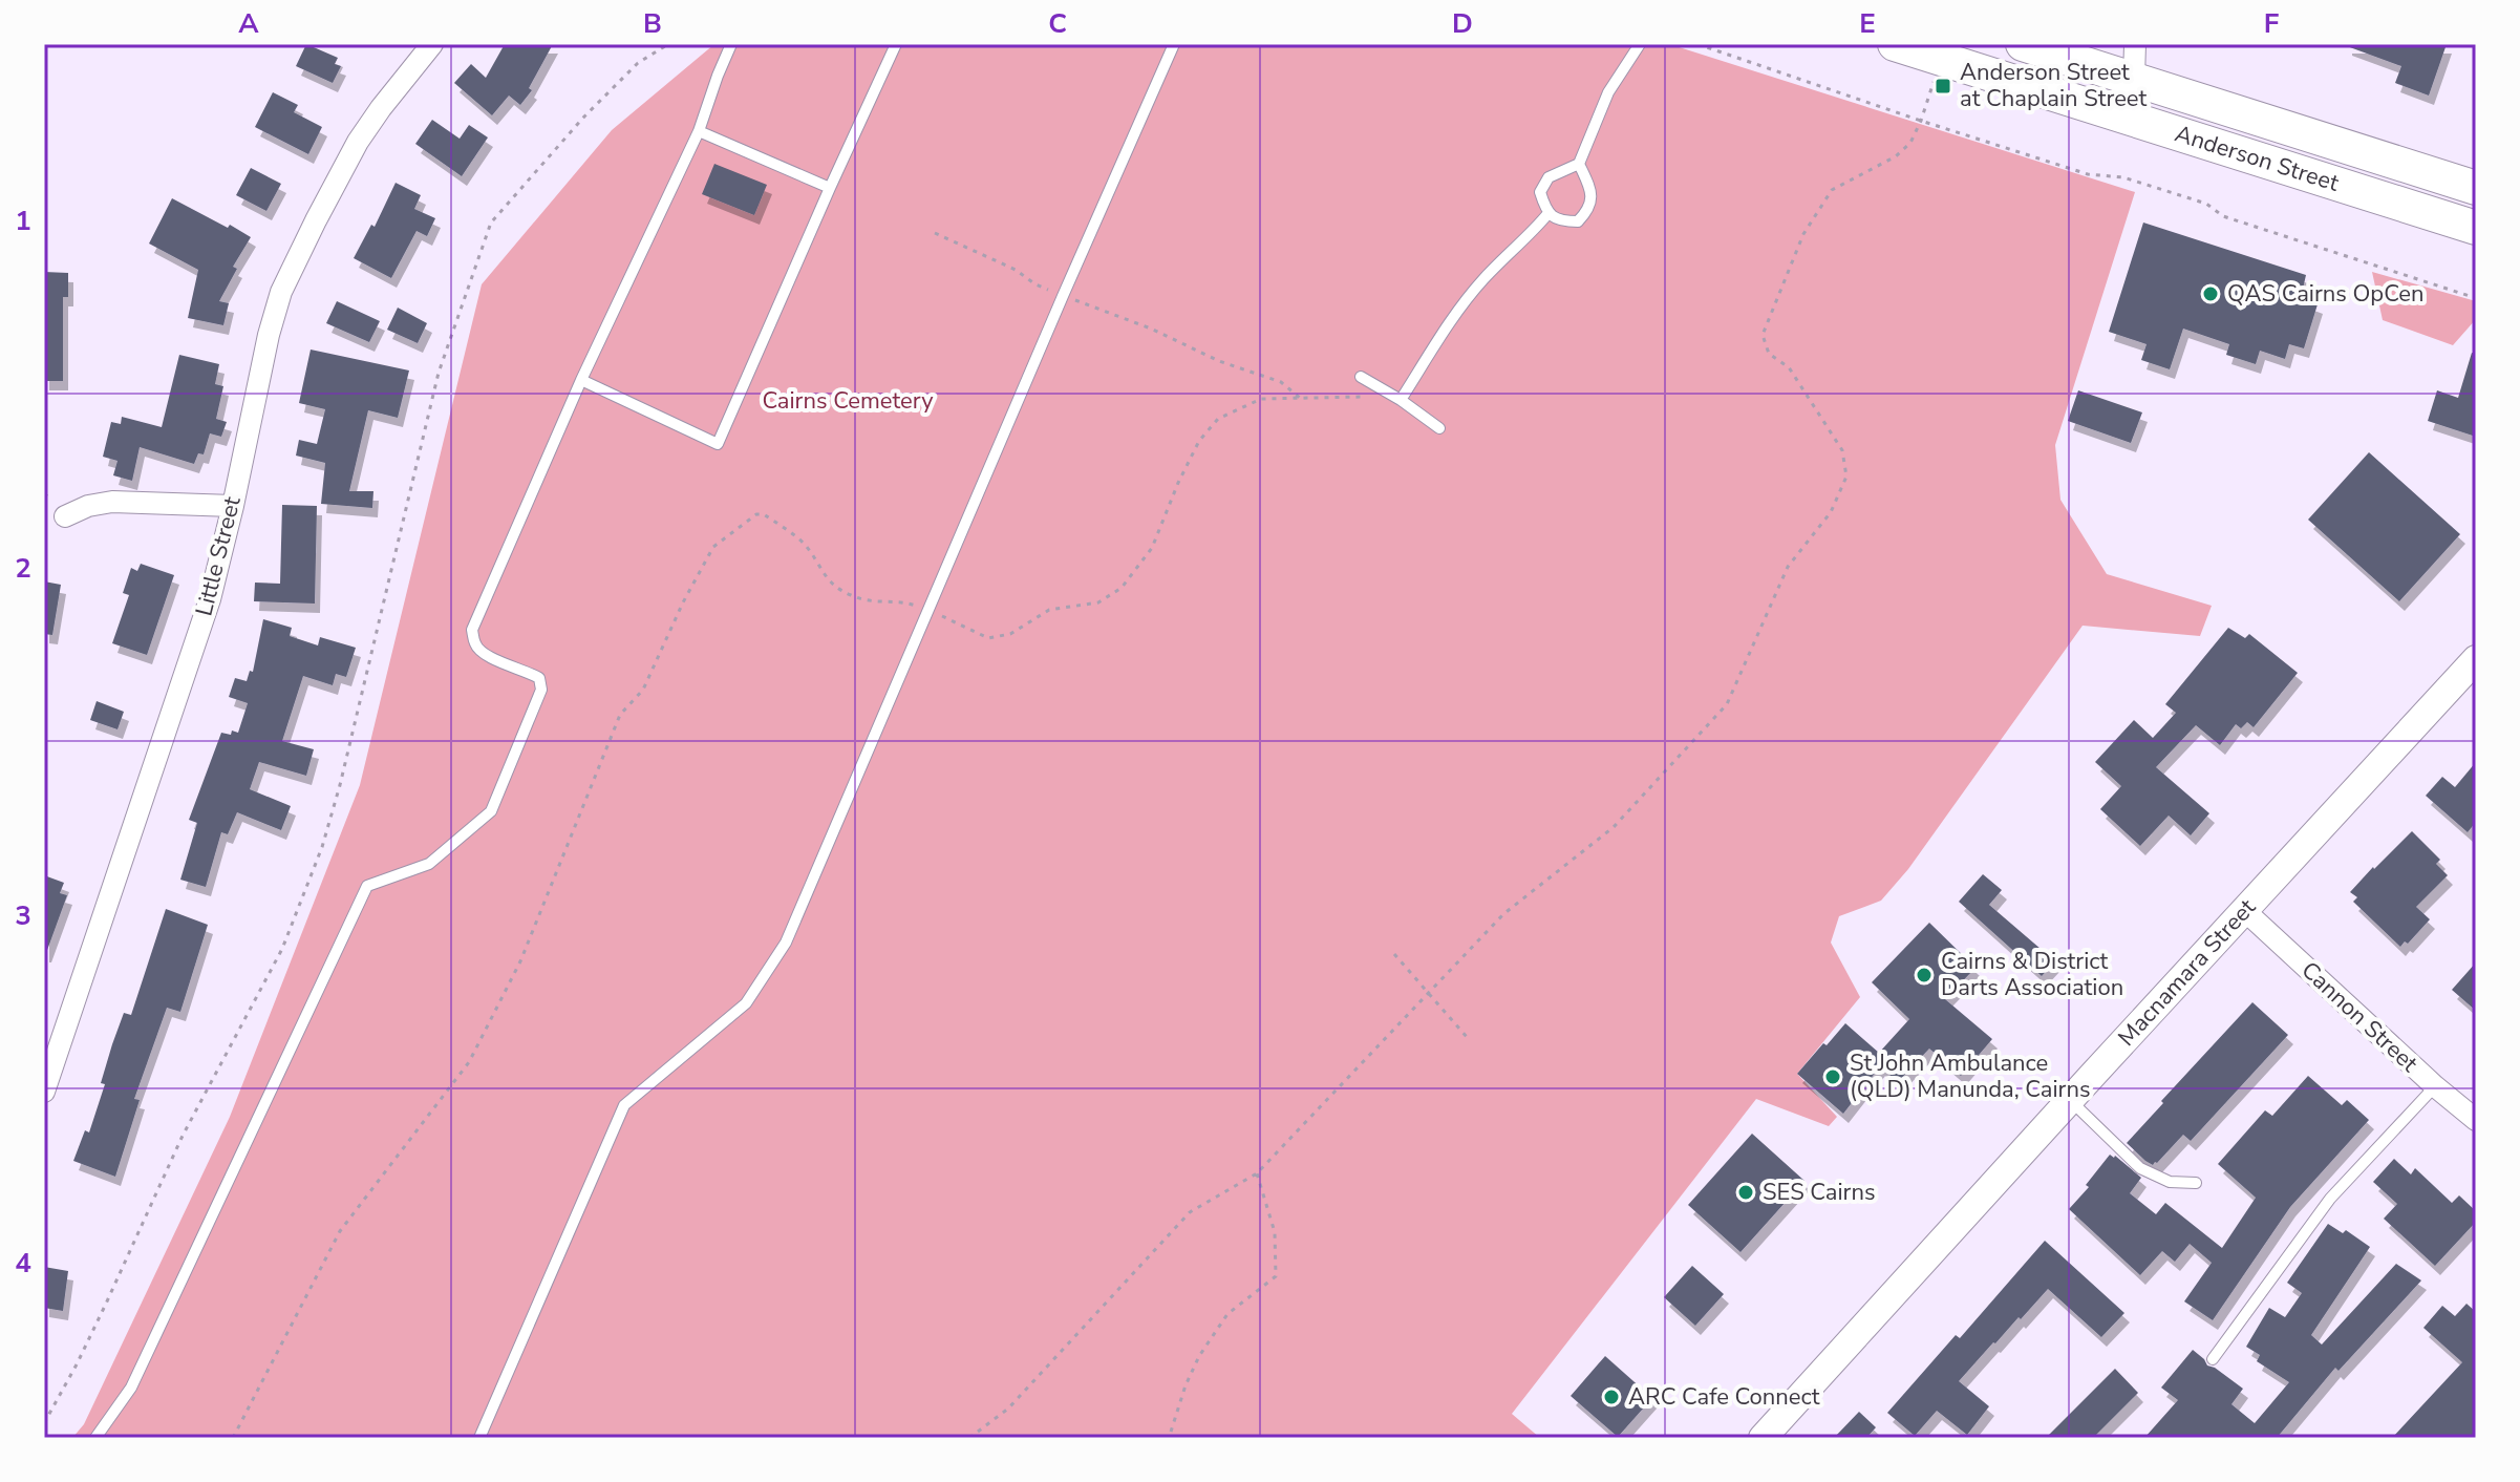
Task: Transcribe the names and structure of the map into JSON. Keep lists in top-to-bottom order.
{
  "streets": {
    "main road": ["Anderson Street"],
    "street": ["Little Street", "Macnamara Street", "Cannon Street"]
  },
  "crossings": [
    ["Macnamara Street", "Cannon Street"]
  ],
  "parks": ["Cairns Cemetery"],
  "places": {
    "transit": ["Anderson Street at Chaplain Street"],
    "other": [
      "QAS Cairns OpCen",
      "Cairns & District Darts Association",
      "St John Ambulance (QLD) Manunda, Cairns",
      "SES Cairns",
      "ARC Cafe Connect"
    ]
  },
  "grid": {
    "columns": [
      "A",
      "B",
      "C",
      "D",
      "E",
      "F"
    ],
    "rows": [
      "1",
      "2",
      "3",
      "4"
    ]
  }
}
